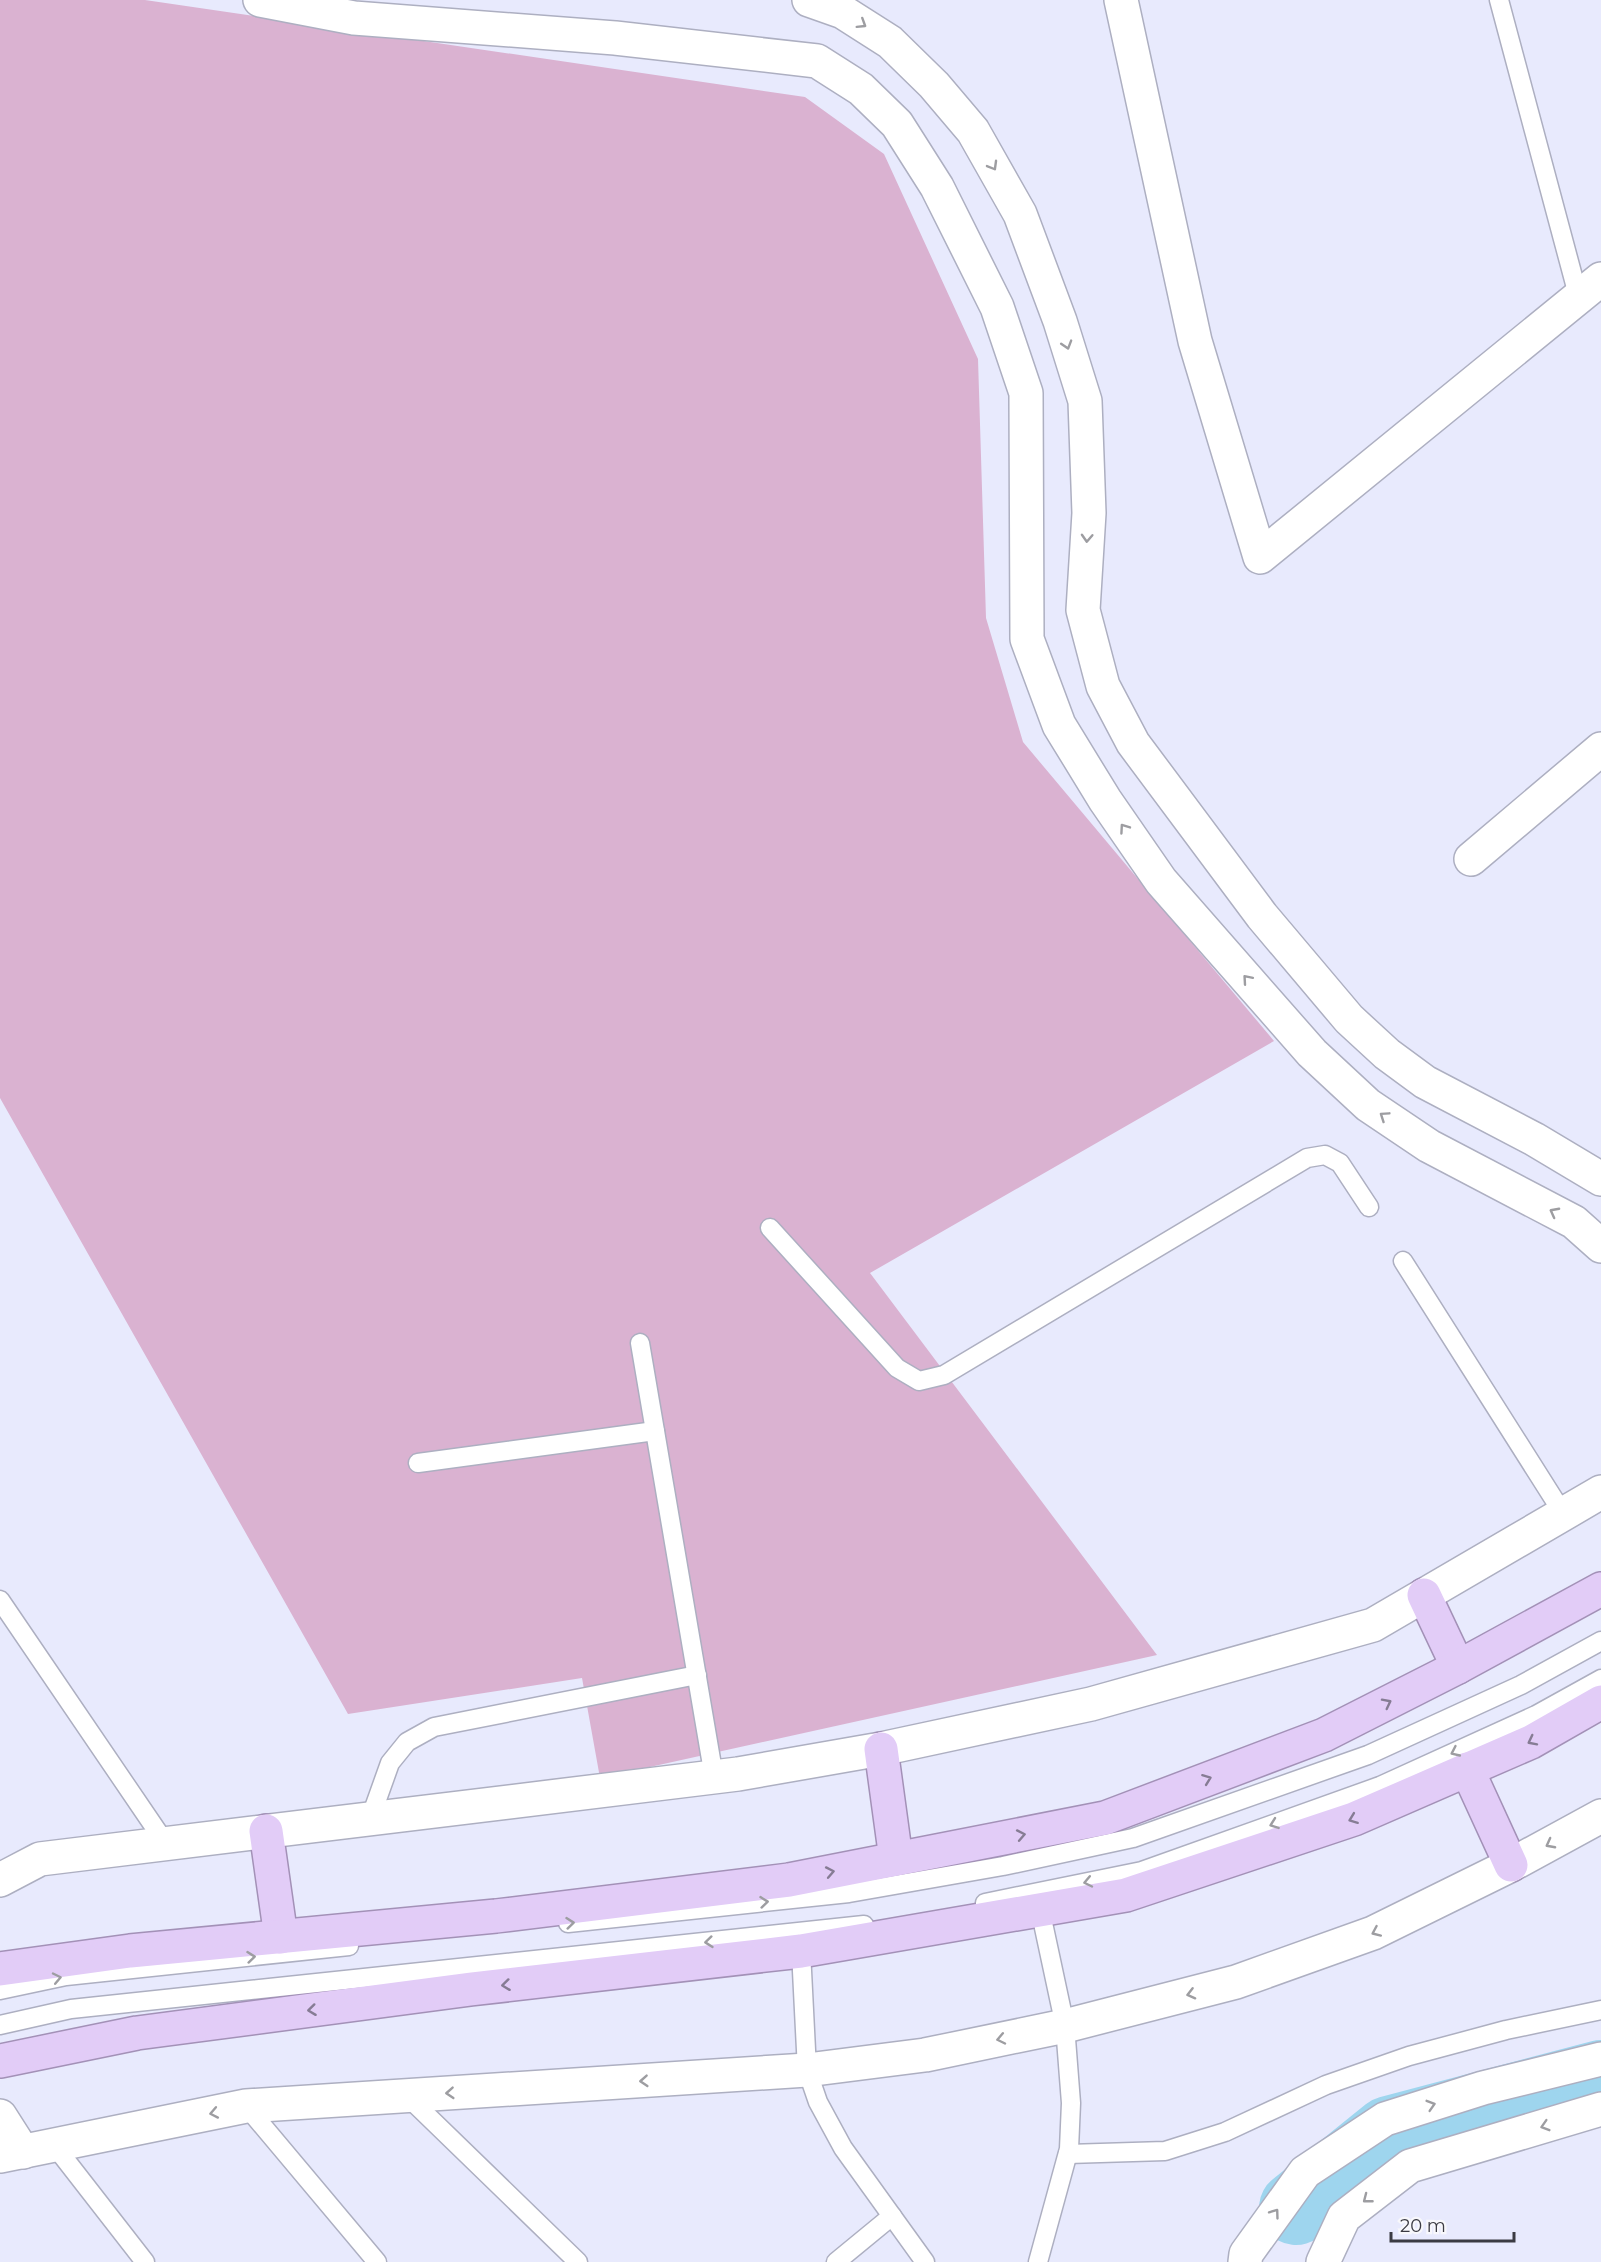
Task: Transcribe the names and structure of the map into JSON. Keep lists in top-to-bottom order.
{
  "scale_bar": "20 m"
}
